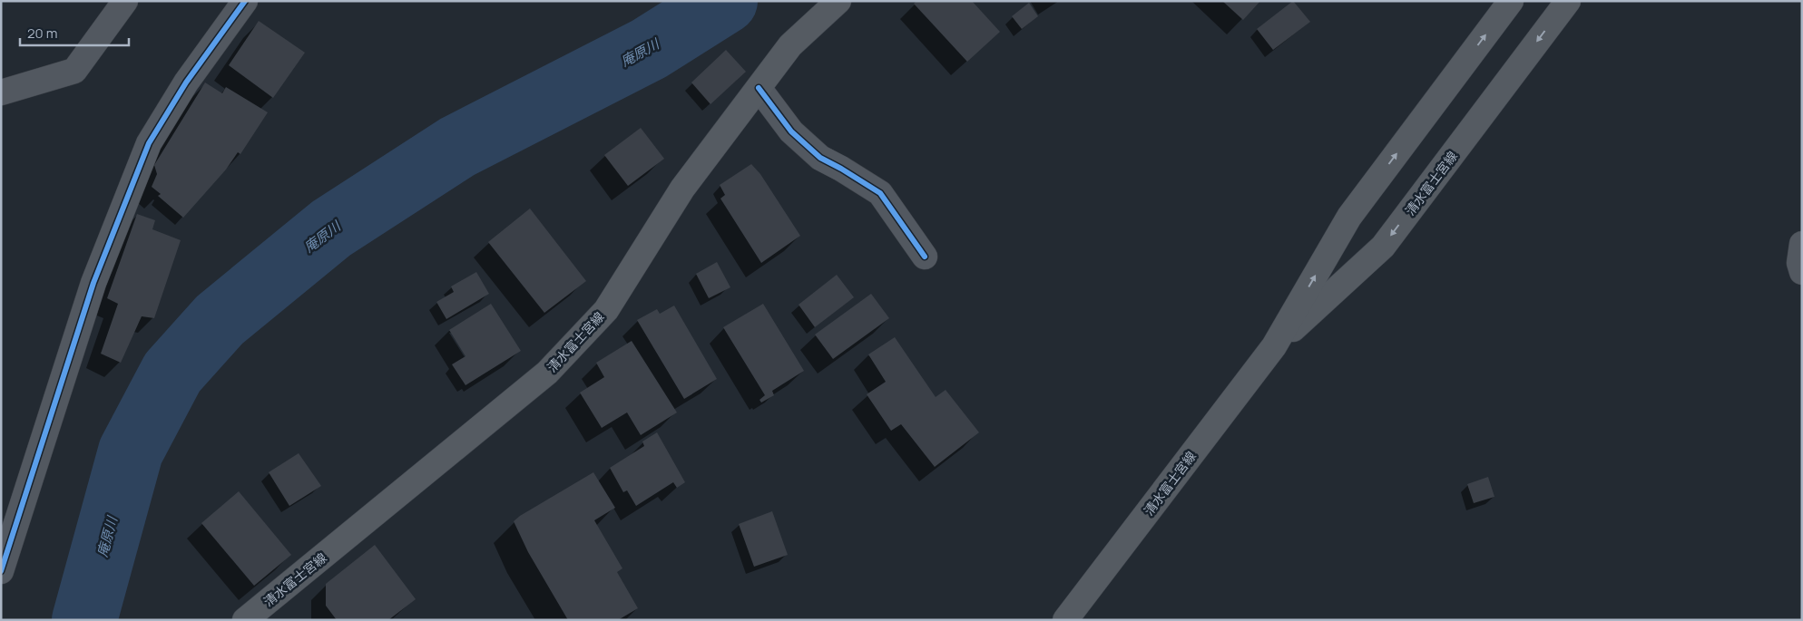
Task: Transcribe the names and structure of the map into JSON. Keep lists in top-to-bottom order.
{
  "streets": {
    "main road": ["清水富士宮線"]
  },
  "water": ["庵原川"],
  "scale_bar": "20 m"
}
